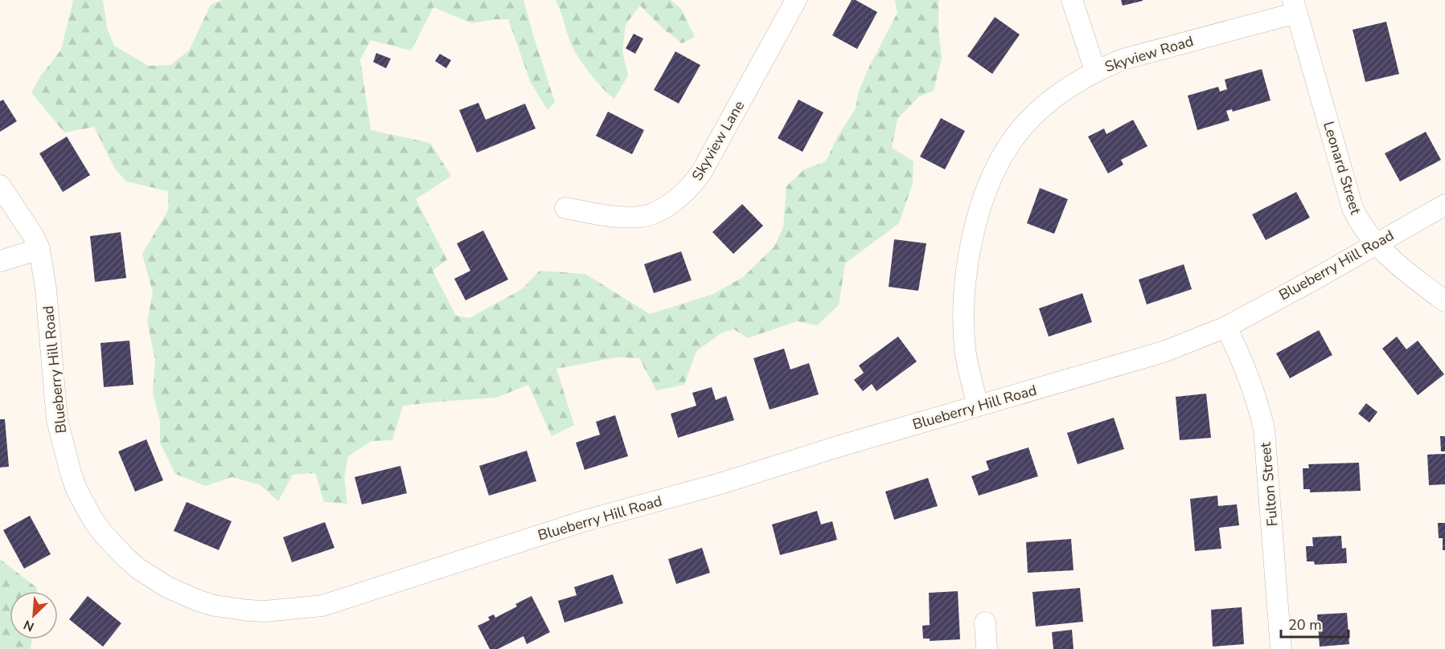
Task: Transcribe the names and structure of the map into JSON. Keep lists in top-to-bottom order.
{
  "streets": {
    "street": [
      "Skyview Road",
      "Skyview Lane",
      "Leonard Street",
      "Blueberry Hill Road",
      "Fulton Street"
    ]
  },
  "crossings": [
    ["Skyview Road", "Leonard Street"],
    ["Skyview Road", "Blueberry Hill Road"],
    ["Leonard Street", "Blueberry Hill Road"],
    ["Blueberry Hill Road", "Fulton Street"]
  ],
  "scale_bar": "20 m",
  "north": "bottom left"
}
